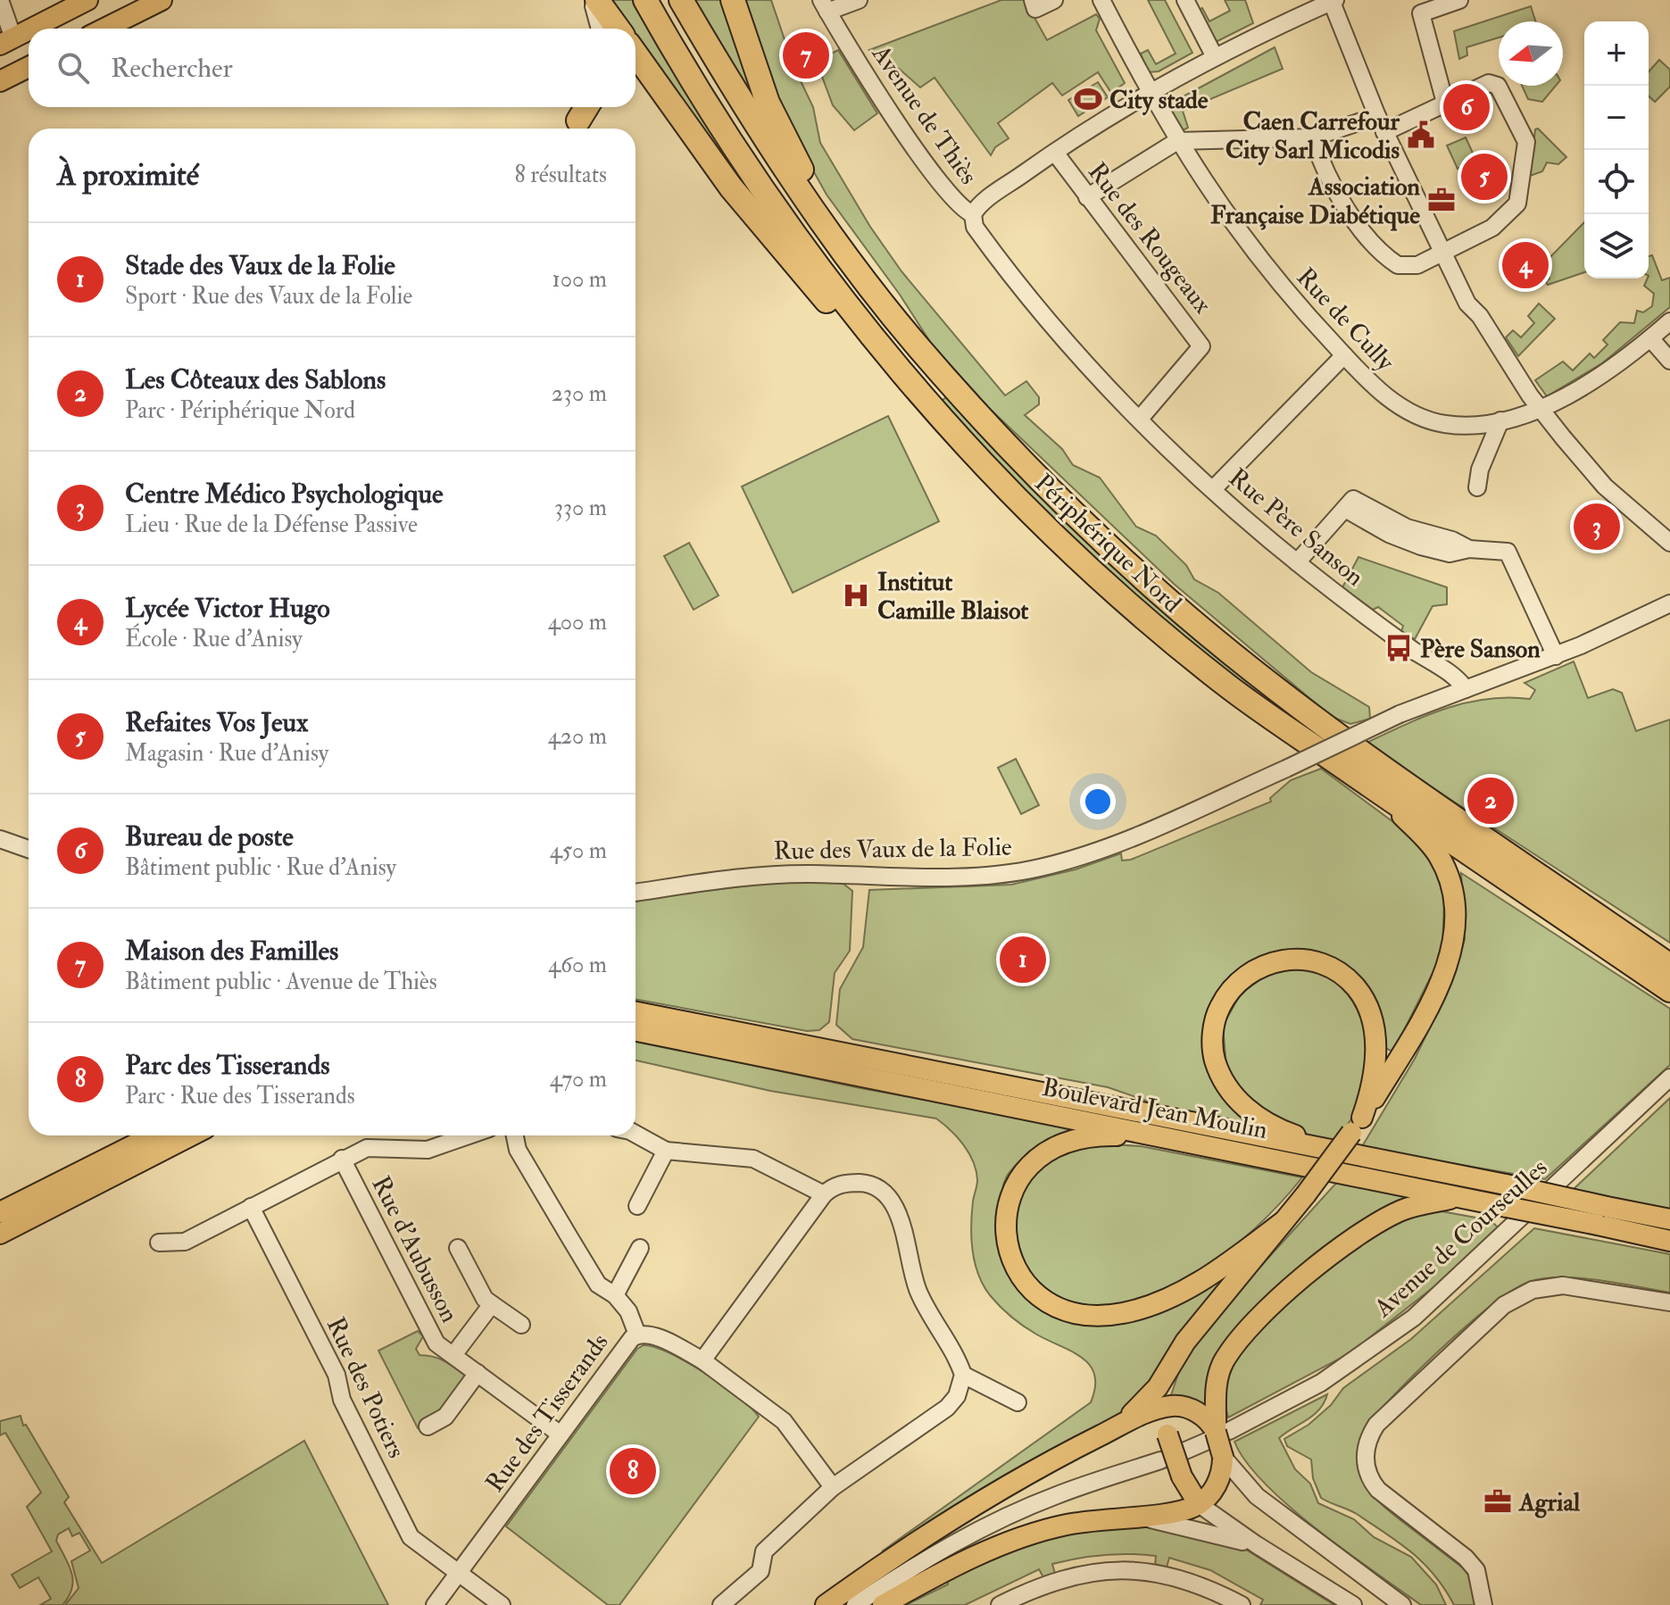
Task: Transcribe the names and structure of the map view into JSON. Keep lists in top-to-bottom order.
{
  "streets": {
    "highway": ["Périphérique Nord"],
    "main road": ["Boulevard Jean Moulin"],
    "street": [
      "Avenue de Thiès",
      "Rue des Rougeaux",
      "Rue de Cully",
      "Rue Père Sanson",
      "Rue des Vaux de la Folie",
      "Avenue de Courseulles",
      "Rue d'Aubusson",
      "Rue des Potiers",
      "Rue des Tisserands"
    ]
  },
  "crossings": [
    ["Avenue de Thiès", "Rue Père Sanson"],
    ["Rue des Rougeaux", "Rue Père Sanson"],
    ["Rue Père Sanson", "Rue des Vaux de la Folie"],
    ["Rue d'Aubusson", "Rue des Tisserands"],
    ["Rue des Potiers", "Rue des Tisserands"]
  ],
  "places": {
    "sports": ["City stade"],
    "public building": ["Caen Carrefour City Sarl Micodis"],
    "office": ["Association Française Diabétique", "Agrial"],
    "hospital": ["Institut Camille Blaisot"],
    "bus stop": ["Père Sanson"]
  },
  "north": "left",
  "page": {
    "map_buttons": ["+", "−"],
    "pins": [
      "7",
      "6",
      "5",
      "4",
      "3",
      "2",
      "1",
      "8"
    ],
    "search": "Rechercher",
    "heading": ["À proximité", "8 résultats"],
    "list": [
      {
        "mark": "1",
        "name": "Stade des Vaux de la Folie",
        "note": "Sport · Rue des Vaux de la Folie",
        "value": "100 m"
      },
      {
        "mark": "2",
        "name": "Les Côteaux des Sablons",
        "note": "Parc · Périphérique Nord",
        "value": "230 m"
      },
      {
        "mark": "3",
        "name": "Centre Médico Psychologique",
        "note": "Lieu · Rue de la Défense Passive",
        "value": "330 m"
      },
      {
        "mark": "4",
        "name": "Lycée Victor Hugo",
        "note": "École · Rue d'Anisy",
        "value": "400 m"
      },
      {
        "mark": "5",
        "name": "Refaites Vos Jeux",
        "note": "Magasin · Rue d'Anisy",
        "value": "420 m"
      },
      {
        "mark": "6",
        "name": "Bureau de poste",
        "note": "Bâtiment public · Rue d'Anisy",
        "value": "450 m"
      },
      {
        "mark": "7",
        "name": "Maison des Familles",
        "note": "Bâtiment public · Avenue de Thiès",
        "value": "460 m"
      },
      {
        "mark": "8",
        "name": "Parc des Tisserands",
        "note": "Parc · Rue des Tisserands",
        "value": "470 m"
      }
    ]
  }
}
